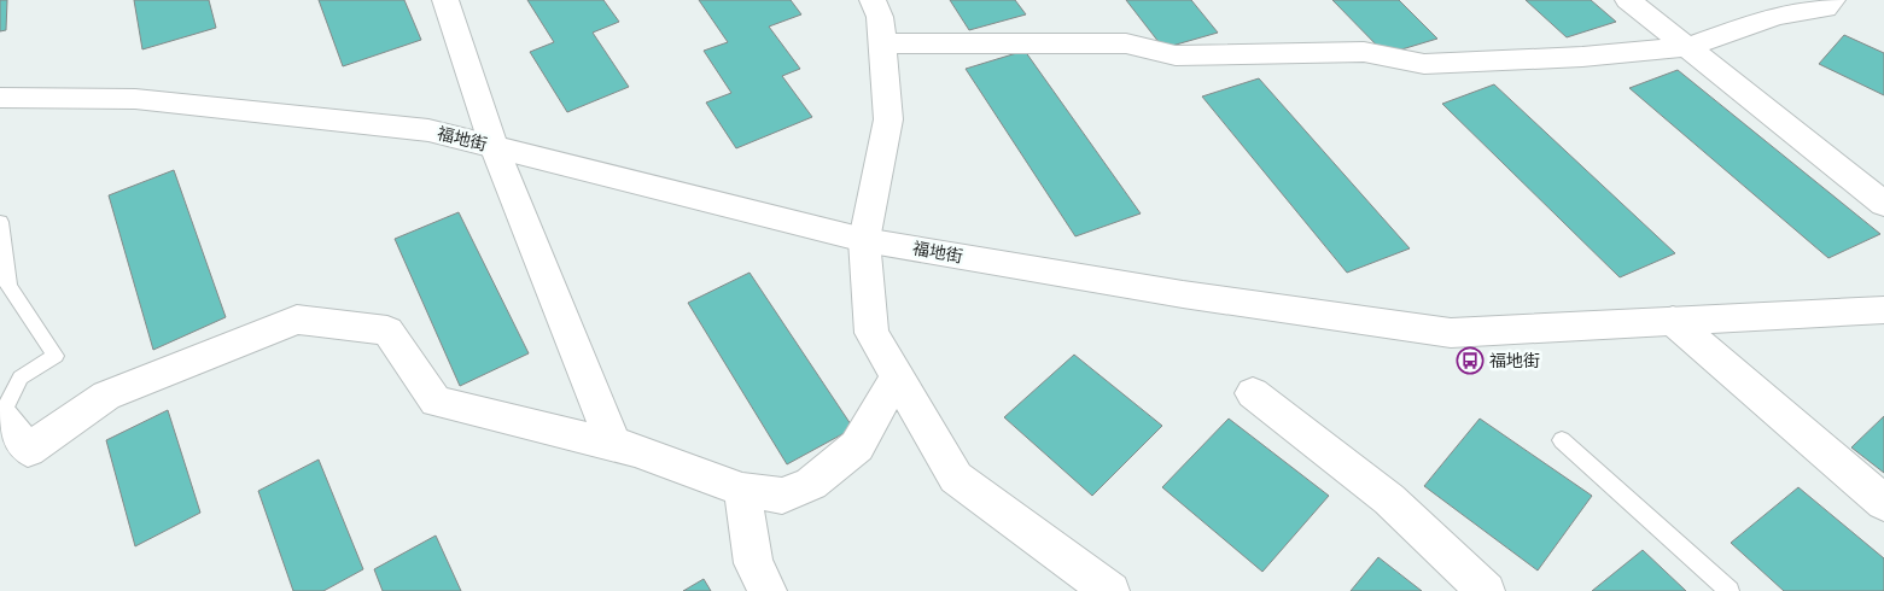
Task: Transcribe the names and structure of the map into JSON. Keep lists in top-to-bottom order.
{
  "streets": {
    "street": ["福地街"]
  },
  "places": {
    "bus stop": ["福地街"]
  }
}
